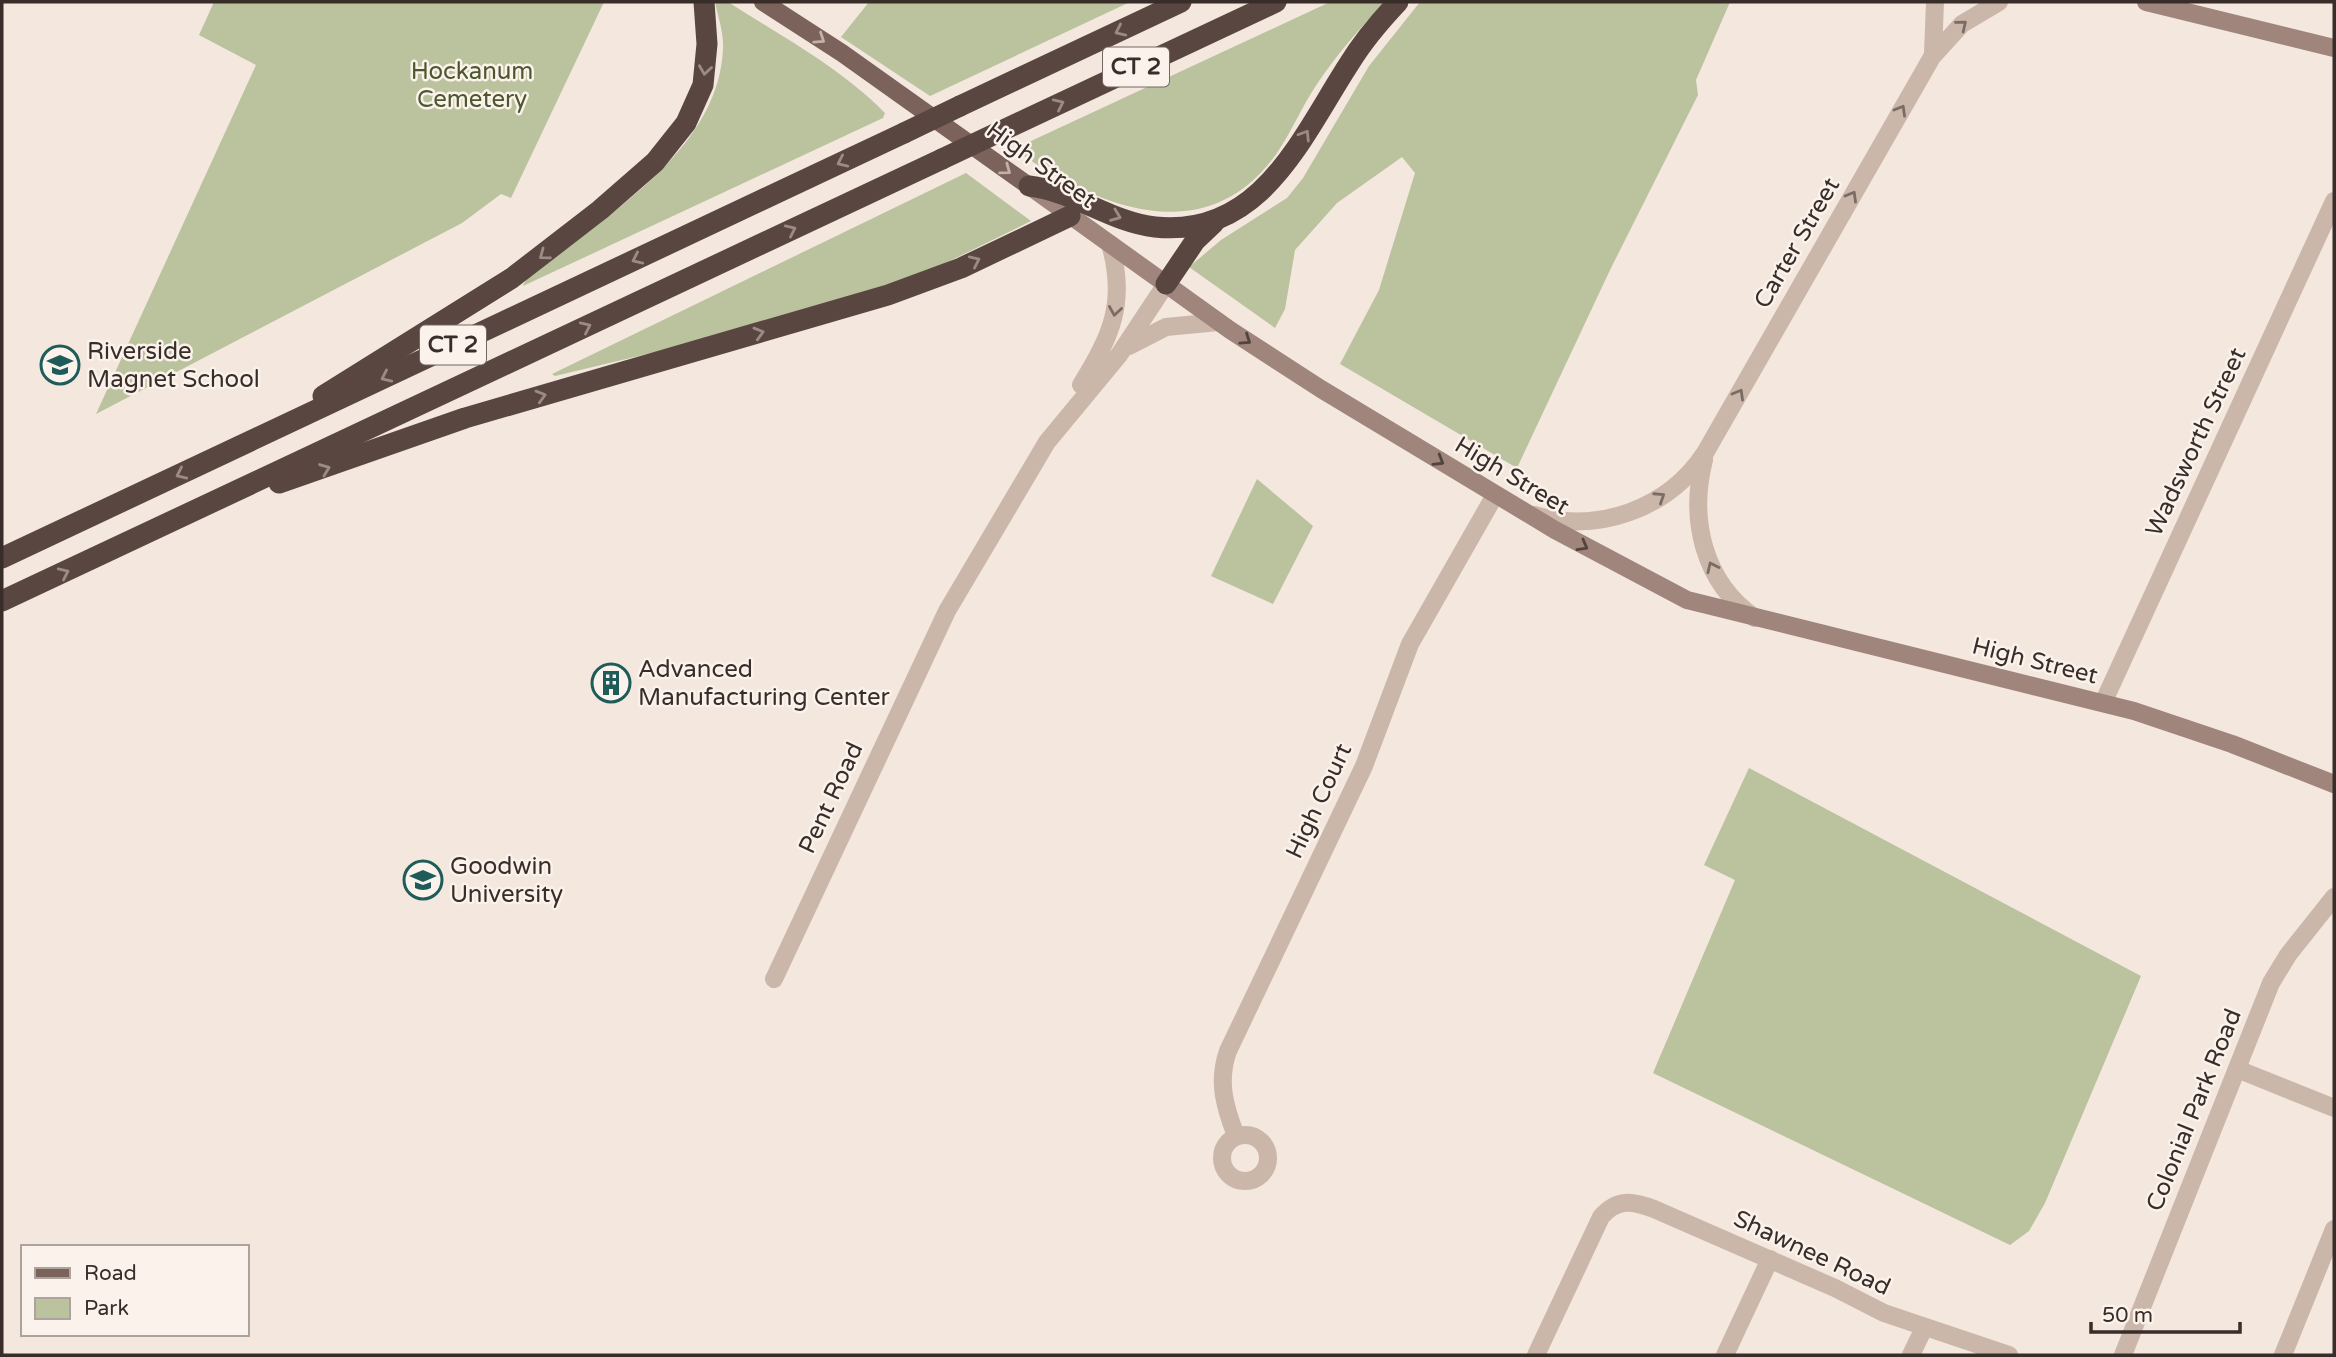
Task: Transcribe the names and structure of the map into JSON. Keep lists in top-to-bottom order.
{
  "streets": {
    "highway": ["CT 2"],
    "main road": ["High Street"],
    "street": [
      "Carter Street",
      "Wadsworth Street",
      "Pent Road",
      "High Court",
      "Colonial Park Road",
      "Shawnee Road"
    ]
  },
  "crossings": [
    ["High Street", "Carter Street"],
    ["High Street", "Wadsworth Street"],
    ["High Street", "Pent Road"],
    ["High Street", "High Court"]
  ],
  "one_way": ["High Street", "Carter Street"],
  "parks": ["Hockanum Cemetery"],
  "places": {
    "school or university": ["Riverside Magnet School", "Goodwin University"],
    "building": ["Advanced Manufacturing Center"]
  },
  "legend": ["Road", "Park"],
  "scale_bar": "50 m"
}
